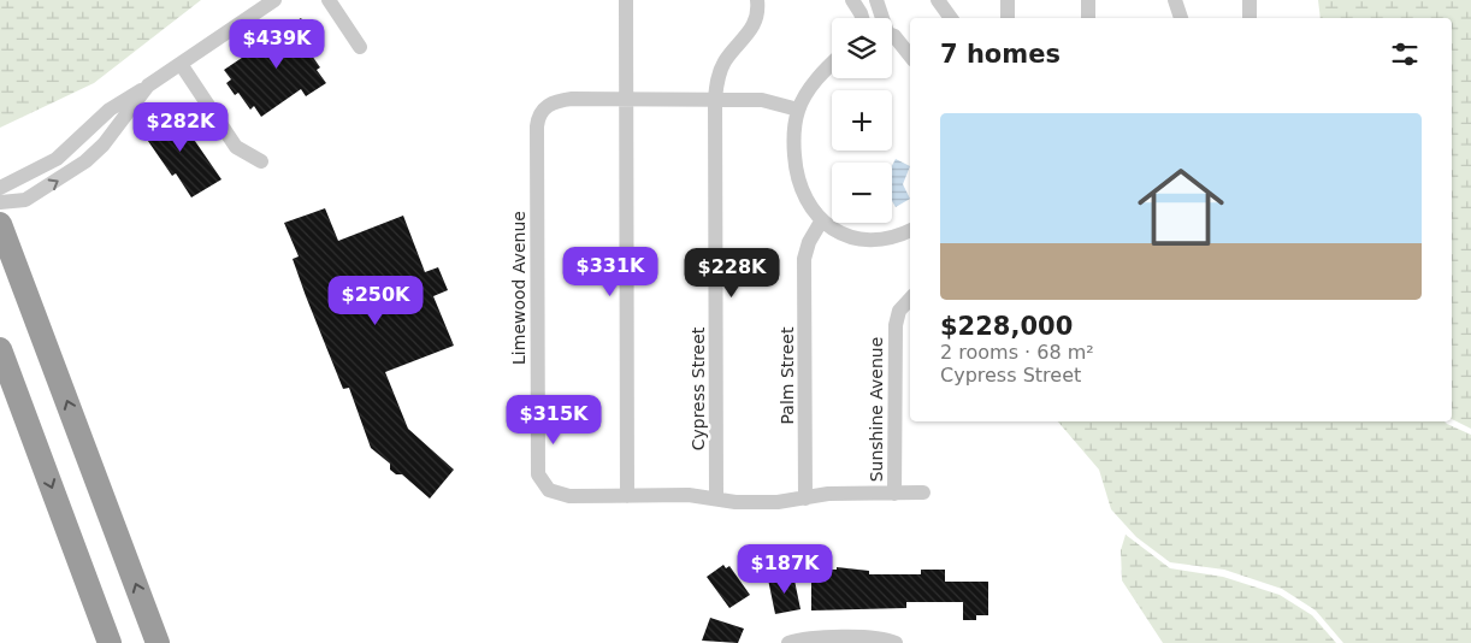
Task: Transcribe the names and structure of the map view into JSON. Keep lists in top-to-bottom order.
{
  "streets": {
    "street": [
      "Limewood Avenue",
      "Palm Street",
      "Cypress Street",
      "Sunshine Avenue"
    ]
  },
  "crossings": [
    ["Limewood Avenue", "Palm Street"],
    ["Limewood Avenue", "Cypress Street"],
    ["Limewood Avenue", "Sunshine Avenue"]
  ],
  "page": {
    "map_buttons": ["+", "−"],
    "heading": "7 homes",
    "price": [
      "$439K",
      "$282K",
      "$331K",
      "$228K",
      "$250K",
      "$315K",
      "$187K"
    ],
    "list": [
      {
        "name": "$228,000",
        "note": "2 rooms · 68 m² · Cypress Street"
      }
    ]
  }
}
